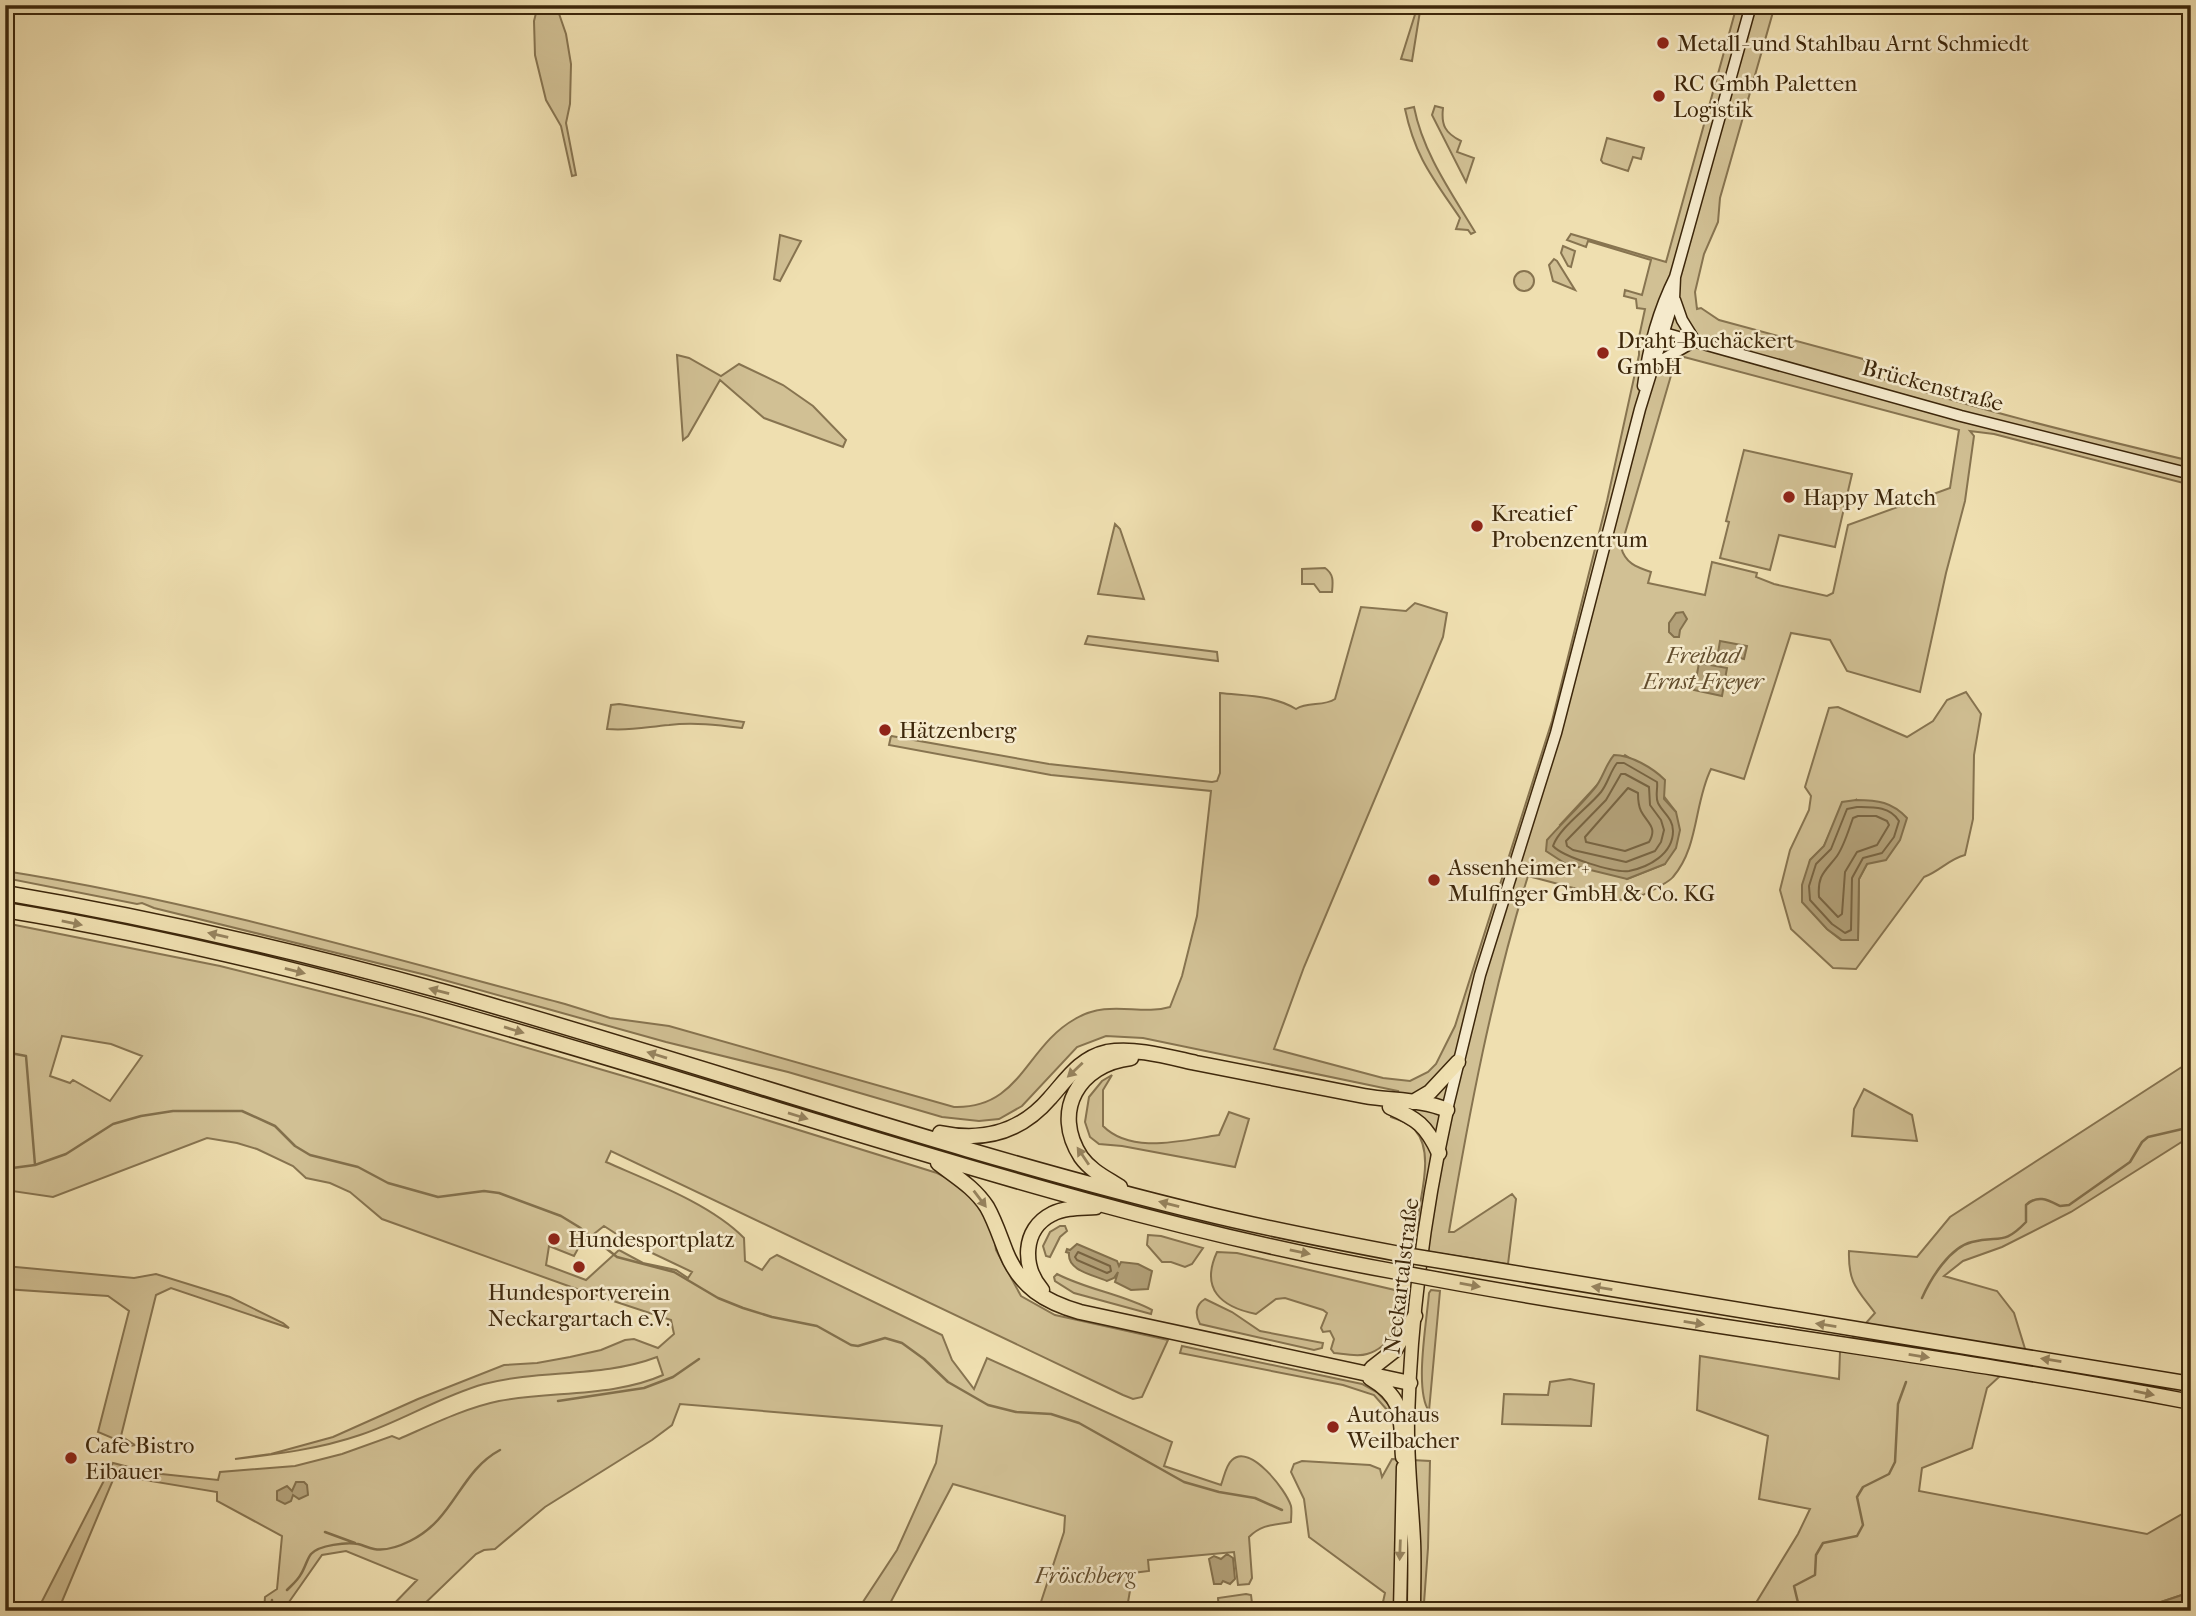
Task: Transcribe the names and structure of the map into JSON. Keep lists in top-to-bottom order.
{
  "streets": {
    "main road": ["Brückenstraße", "Neckartalstraße"]
  },
  "parks": ["Freibad Ernst-Freyer", "Fröschberg"],
  "places": [
    "Metall- und Stahlbau Arnt Schmiedt",
    "RC Gmbh Paletten Logistik",
    "Draht-Buchäckert GmbH",
    "Happy Match",
    "Kreatief Probenzentrum",
    "Hätzenberg",
    "Assenheimer + Mulfinger GmbH & Co. KG",
    "Hundesportplatz",
    "Hundesportverein Neckargartach e.V.",
    "Autohaus Weilbacher",
    "Cafe Bistro Eibauer"
  ]
}
